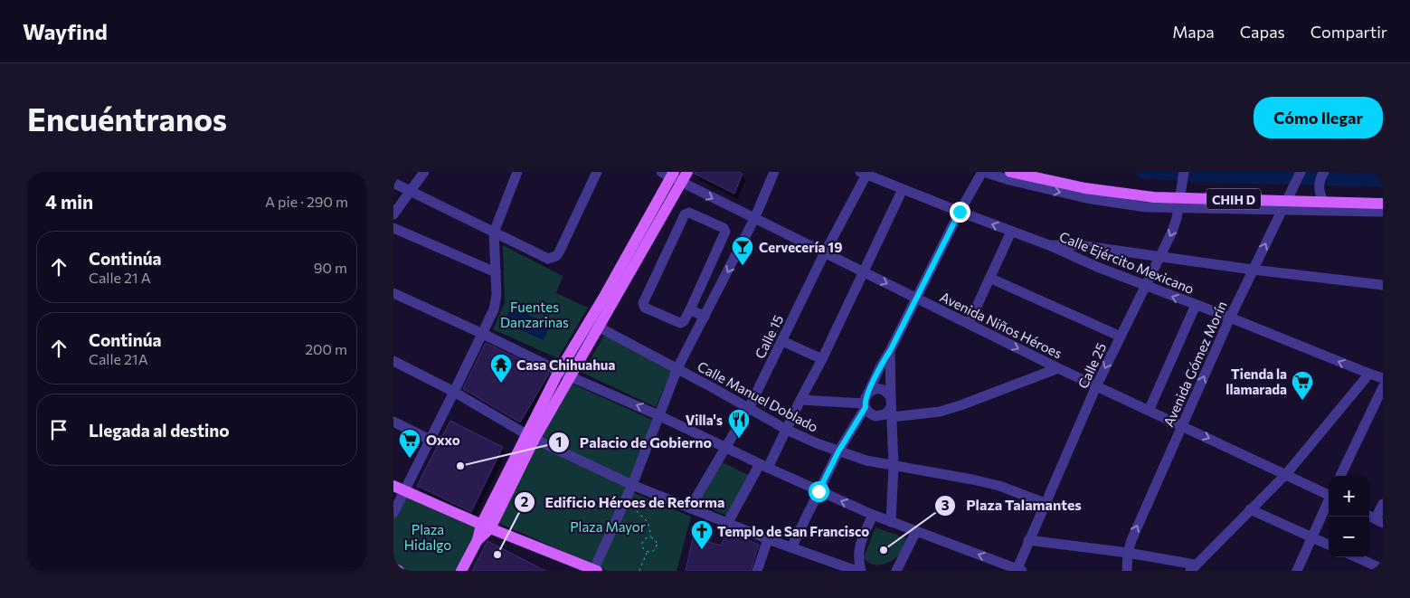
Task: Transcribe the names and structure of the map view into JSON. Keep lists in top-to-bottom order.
{
  "streets": {
    "main road": ["CHIH D"],
    "street": [
      "Calle Ejército Mexicano",
      "Avenida Niños Héroes",
      "Calle 15",
      "Avenida Gómez Morín",
      "Calle 25",
      "Calle Manuel Doblado"
    ]
  },
  "crossings": [
    ["Calle Ejército Mexicano", "Calle 15"],
    ["Calle Ejército Mexicano", "Avenida Gómez Morín"],
    ["Calle Ejército Mexicano", "Calle 25"],
    ["Avenida Niños Héroes", "Calle 15"],
    ["Avenida Niños Héroes", "Avenida Gómez Morín"],
    ["Avenida Niños Héroes", "Calle 25"],
    ["Calle 15", "Calle Manuel Doblado"],
    ["Calle 25", "Calle Manuel Doblado"]
  ],
  "parks": ["Fuentes Danzarinas", "Plaza Mayor", "Plaza Hidalgo"],
  "places": {
    "bar": ["Cervecería 19"],
    "temple": ["Casa Chihuahua"],
    "supermarket": ["Tienda la llamarada", "Oxxo"],
    "restaurant": ["Villa's"],
    "other": ["Palacio de Gobierno", "Plaza Talamantes", "Edificio Héroes de Reforma"],
    "church": ["Templo de San Francisco"]
  },
  "page": {
    "header": "Wayfind",
    "nav": ["Mapa", "Capas", "Compartir"],
    "buttons": "Cómo llegar",
    "title": "Encuéntranos",
    "heading": ["4 min", "A pie · 290 m"],
    "list": [
      ["Continúa", "Calle 21 A", "90 m"],
      ["Continúa", "Calle 21A", "200 m"],
      "Llegada al destino"
    ],
    "map_buttons": ["+", "−"]
  }
}
